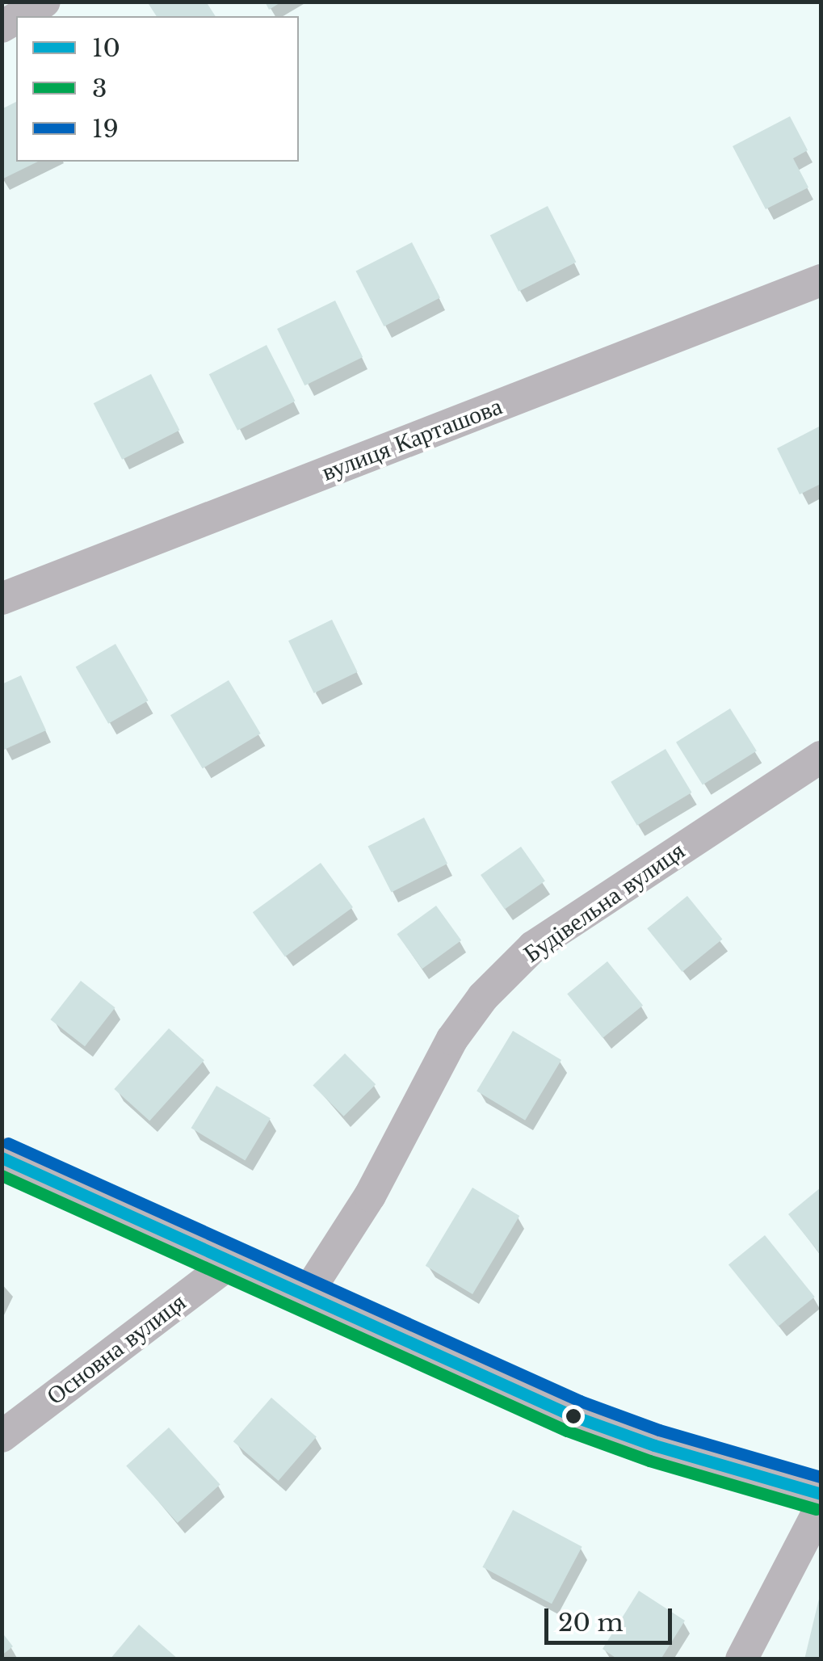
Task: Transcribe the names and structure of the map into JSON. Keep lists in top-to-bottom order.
{
  "streets": {
    "street": ["вулиця Карташова", "Будівельна вулиця", "Основна вулиця"]
  },
  "lines": ["transit line 19", "transit line 10", "transit line 3"],
  "legend": ["10", "3", "19"],
  "scale_bar": "20 m"
}
